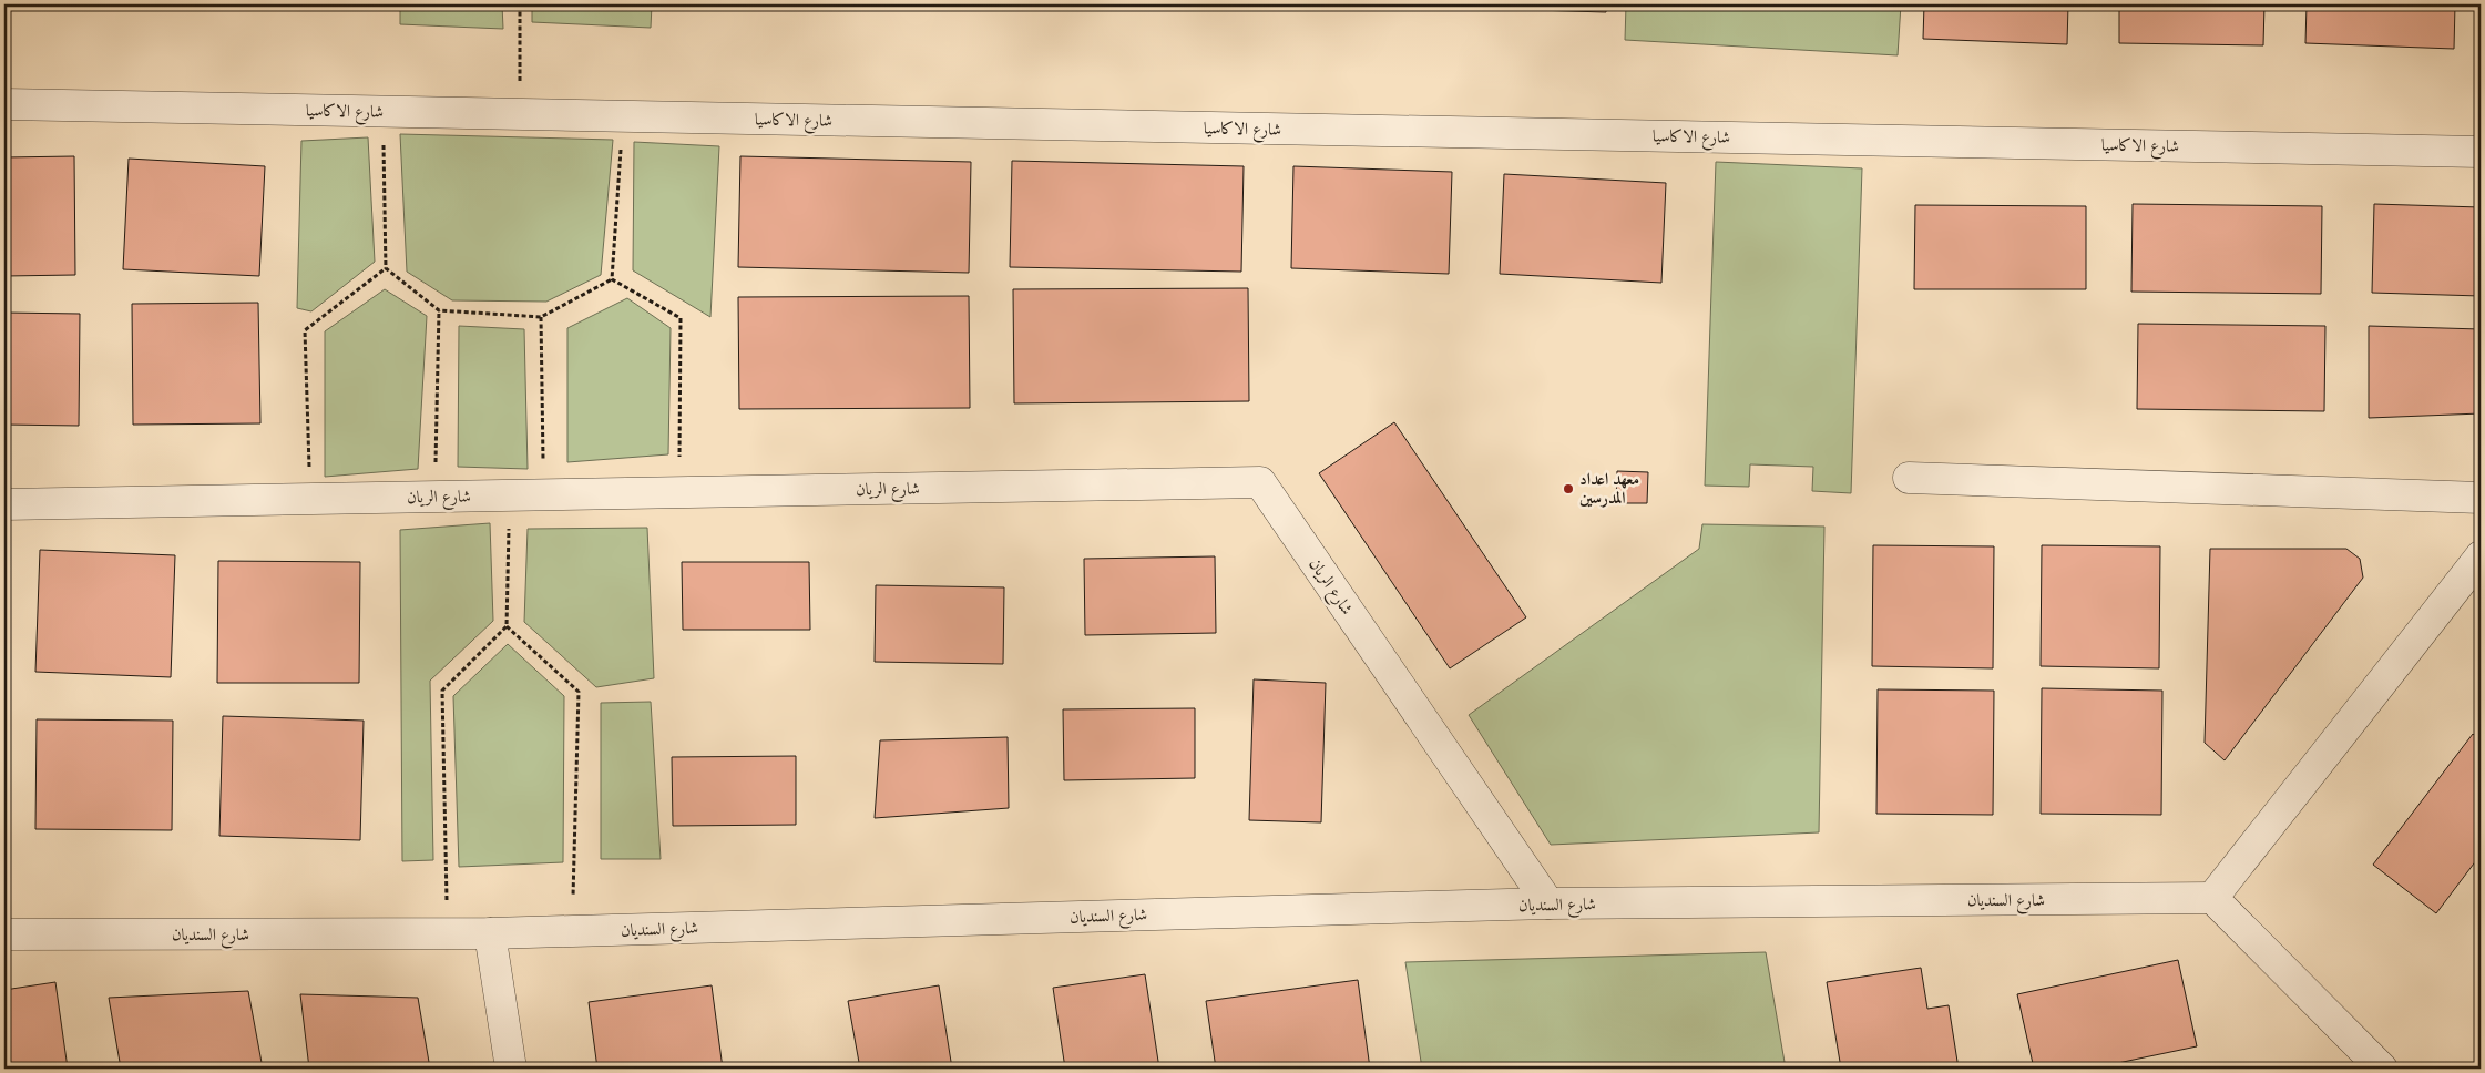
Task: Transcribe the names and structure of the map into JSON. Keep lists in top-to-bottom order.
{
  "streets": {
    "street": ["شارع الاكاسيا", "شارع الريان", "شارع السنديان"]
  },
  "crossings": [
    ["شارع الريان", "شارع السنديان"]
  ],
  "places": ["معهد اعداد المدرسين"]
}
